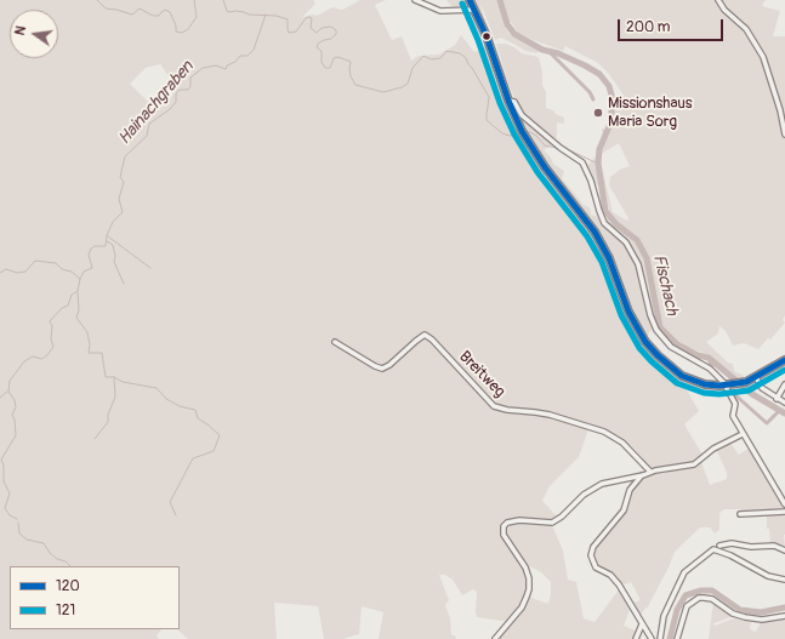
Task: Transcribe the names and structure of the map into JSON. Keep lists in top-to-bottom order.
{
  "streets": {
    "street": ["Breitweg"]
  },
  "water": ["Hainachgraben", "Fischach"],
  "places": ["Missionshaus Maria Sorg"],
  "lines": ["transit line 120", "transit line 121"],
  "legend": ["120", "121"],
  "scale_bar": "200 m",
  "north": "left"
}
